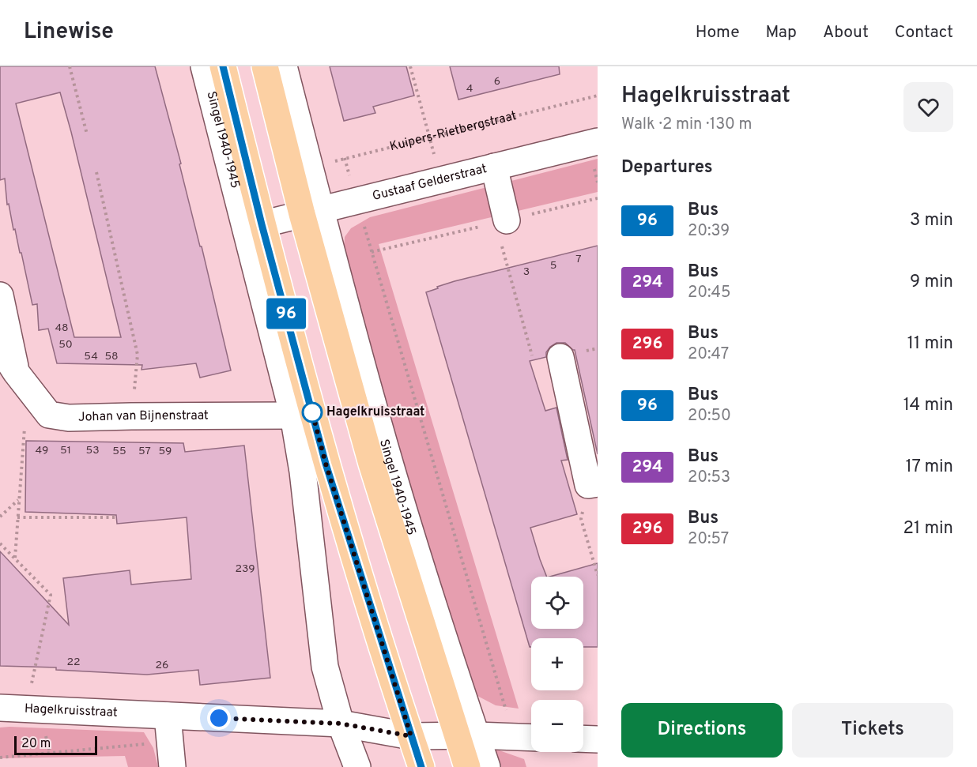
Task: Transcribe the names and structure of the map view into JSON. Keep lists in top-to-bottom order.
{
  "streets": {
    "main road": ["Singel 1940-1945"],
    "street": ["Gustaaf Gelderstraat", "Johan van Bijnenstraat", "Hagelkruisstraat"],
    "path": ["Kuipers-Rietbergstraat"]
  },
  "crossings": [
    ["Kuipers-Rietbergstraat", "Singel 1940-1945"],
    ["Singel 1940-1945", "Gustaaf Gelderstraat"],
    ["Singel 1940-1945", "Johan van Bijnenstraat"],
    ["Singel 1940-1945", "Hagelkruisstraat"]
  ],
  "places": ["Hagelkruisstraat"],
  "lines": ["bus line 96"],
  "house_numbers": [
    "6",
    "4",
    "7",
    "5",
    "3",
    "48",
    "50",
    "54",
    "58",
    "49",
    "51",
    "53",
    "55",
    "57",
    "59",
    "239",
    "22",
    "26"
  ],
  "scale_bar": "20 m",
  "page": {
    "header": "Linewise",
    "nav": [
      "Home",
      "Map",
      "About",
      "Contact"
    ],
    "on_map": "96",
    "heading": [
      ["Hagelkruisstraat", "Walk · 2 min · 130 m"],
      "Departures"
    ],
    "list": [
      {
        "mark": "96",
        "name": "Bus",
        "note": "20:39",
        "value": "3 min"
      },
      {
        "mark": "294",
        "name": "Bus",
        "note": "20:45",
        "value": "9 min"
      },
      {
        "mark": "296",
        "name": "Bus",
        "note": "20:47",
        "value": "11 min"
      },
      {
        "mark": "96",
        "name": "Bus",
        "note": "20:50",
        "value": "14 min"
      },
      {
        "mark": "294",
        "name": "Bus",
        "note": "20:53",
        "value": "17 min"
      },
      {
        "mark": "296",
        "name": "Bus",
        "note": "20:57",
        "value": "21 min"
      }
    ],
    "map_buttons": ["+", "−"],
    "buttons": ["Directions", "Tickets"],
    "scale": "20 m"
  }
}
